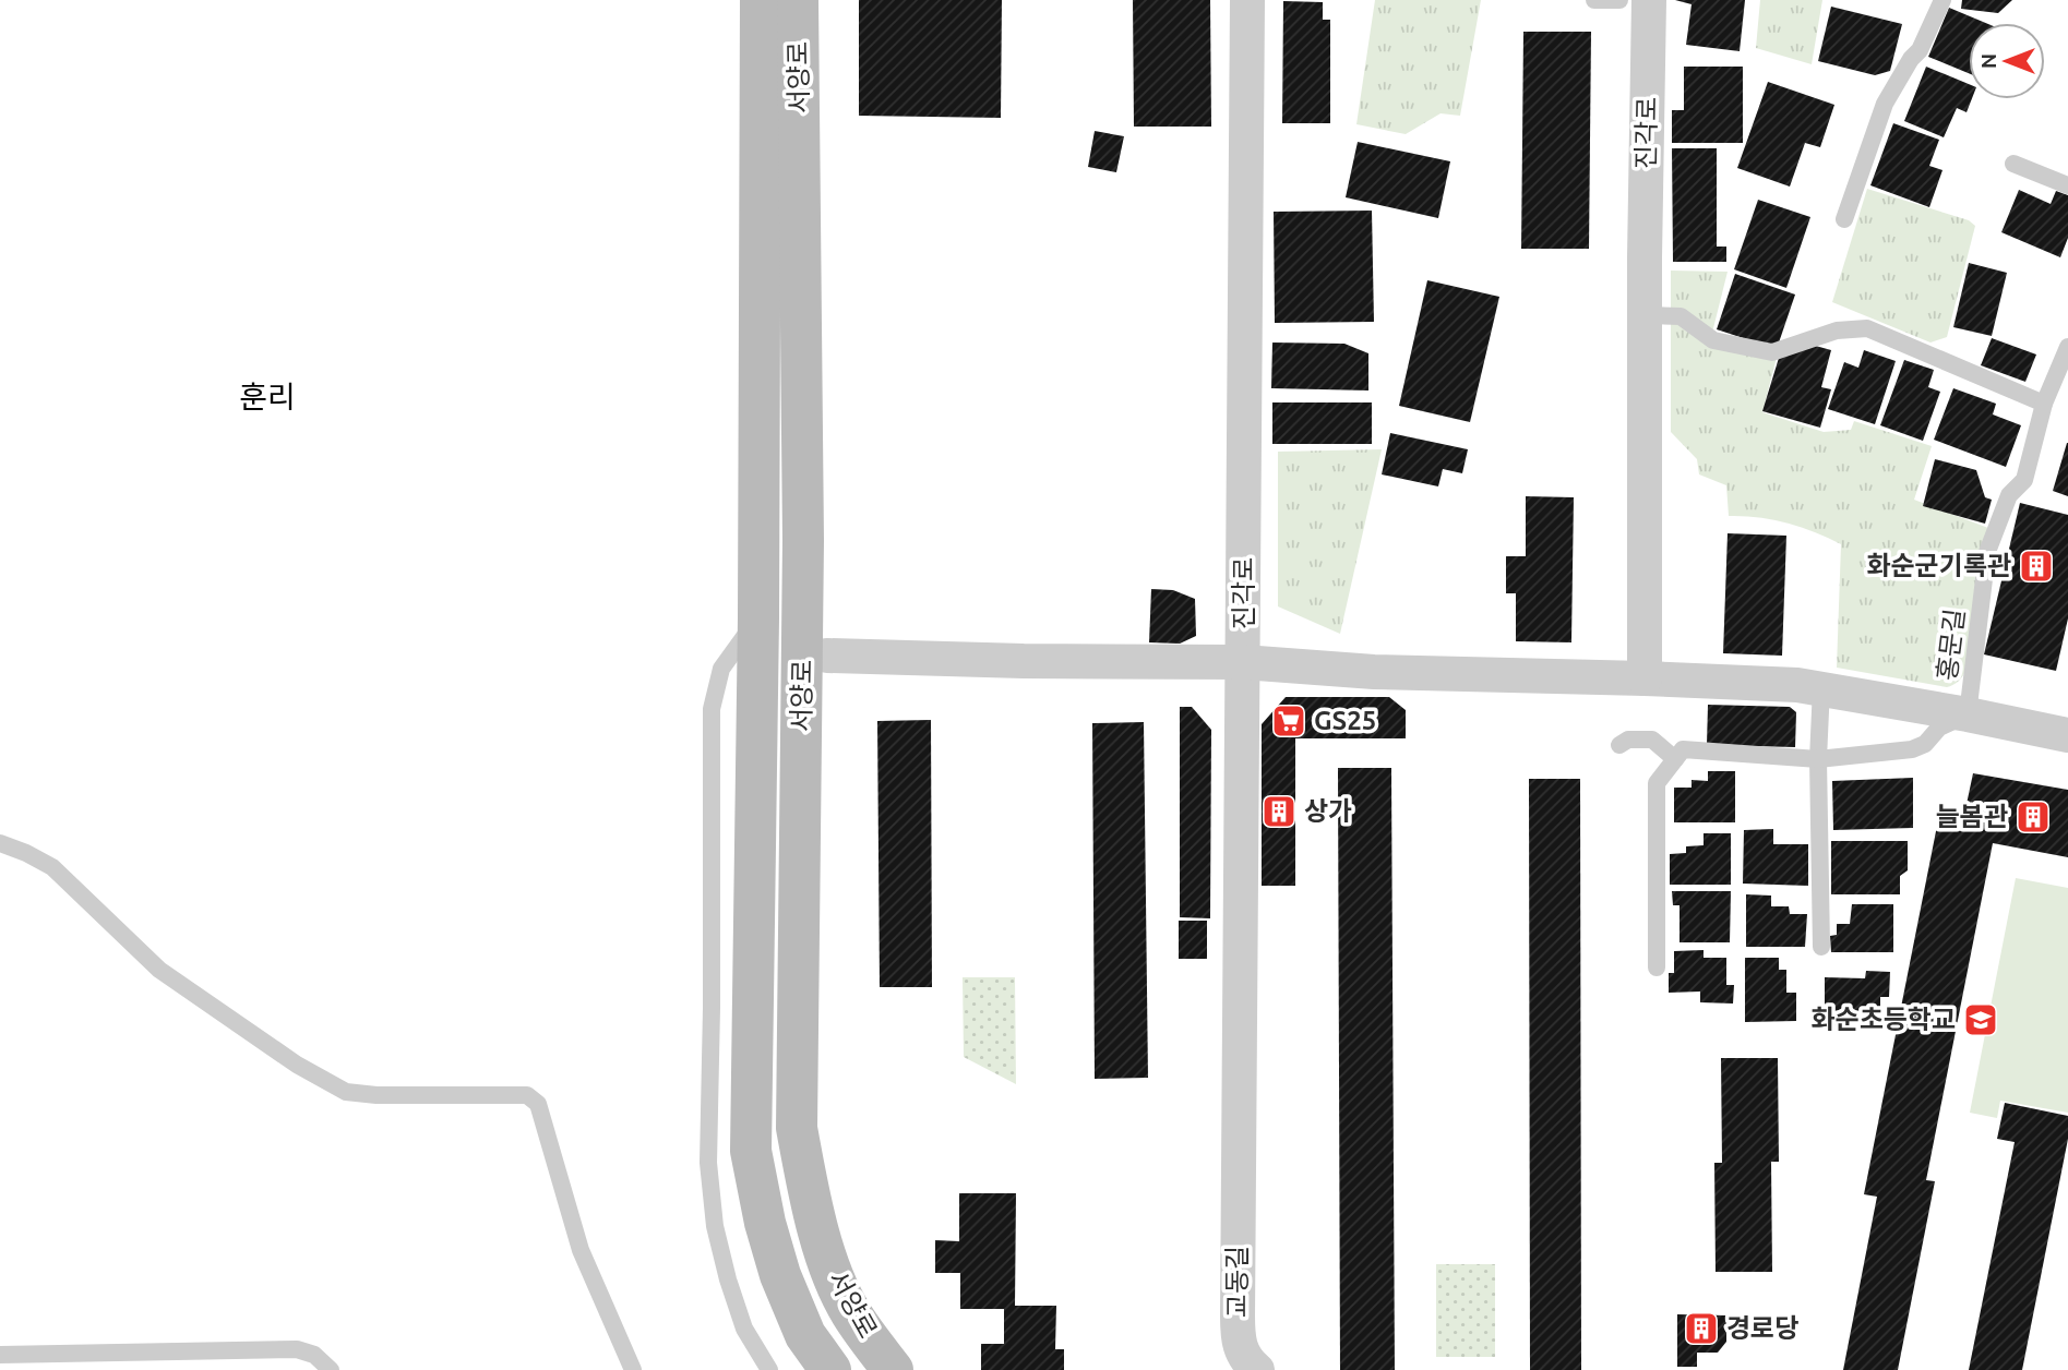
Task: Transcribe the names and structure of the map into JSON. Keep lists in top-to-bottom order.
{
  "streets": {
    "main road": ["서양로"],
    "street": ["진각로", "교동길"],
    "lane": ["홍문길"]
  },
  "crossings": [
    ["진각로", "교동길"]
  ],
  "districts": ["훈리"],
  "places": {
    "building": [
      "화순군기록관",
      "상가",
      "늘봄관",
      "경로당"
    ],
    "supermarket": ["GS25"],
    "school or university": ["화순초등학교"]
  },
  "north": "left"
}
